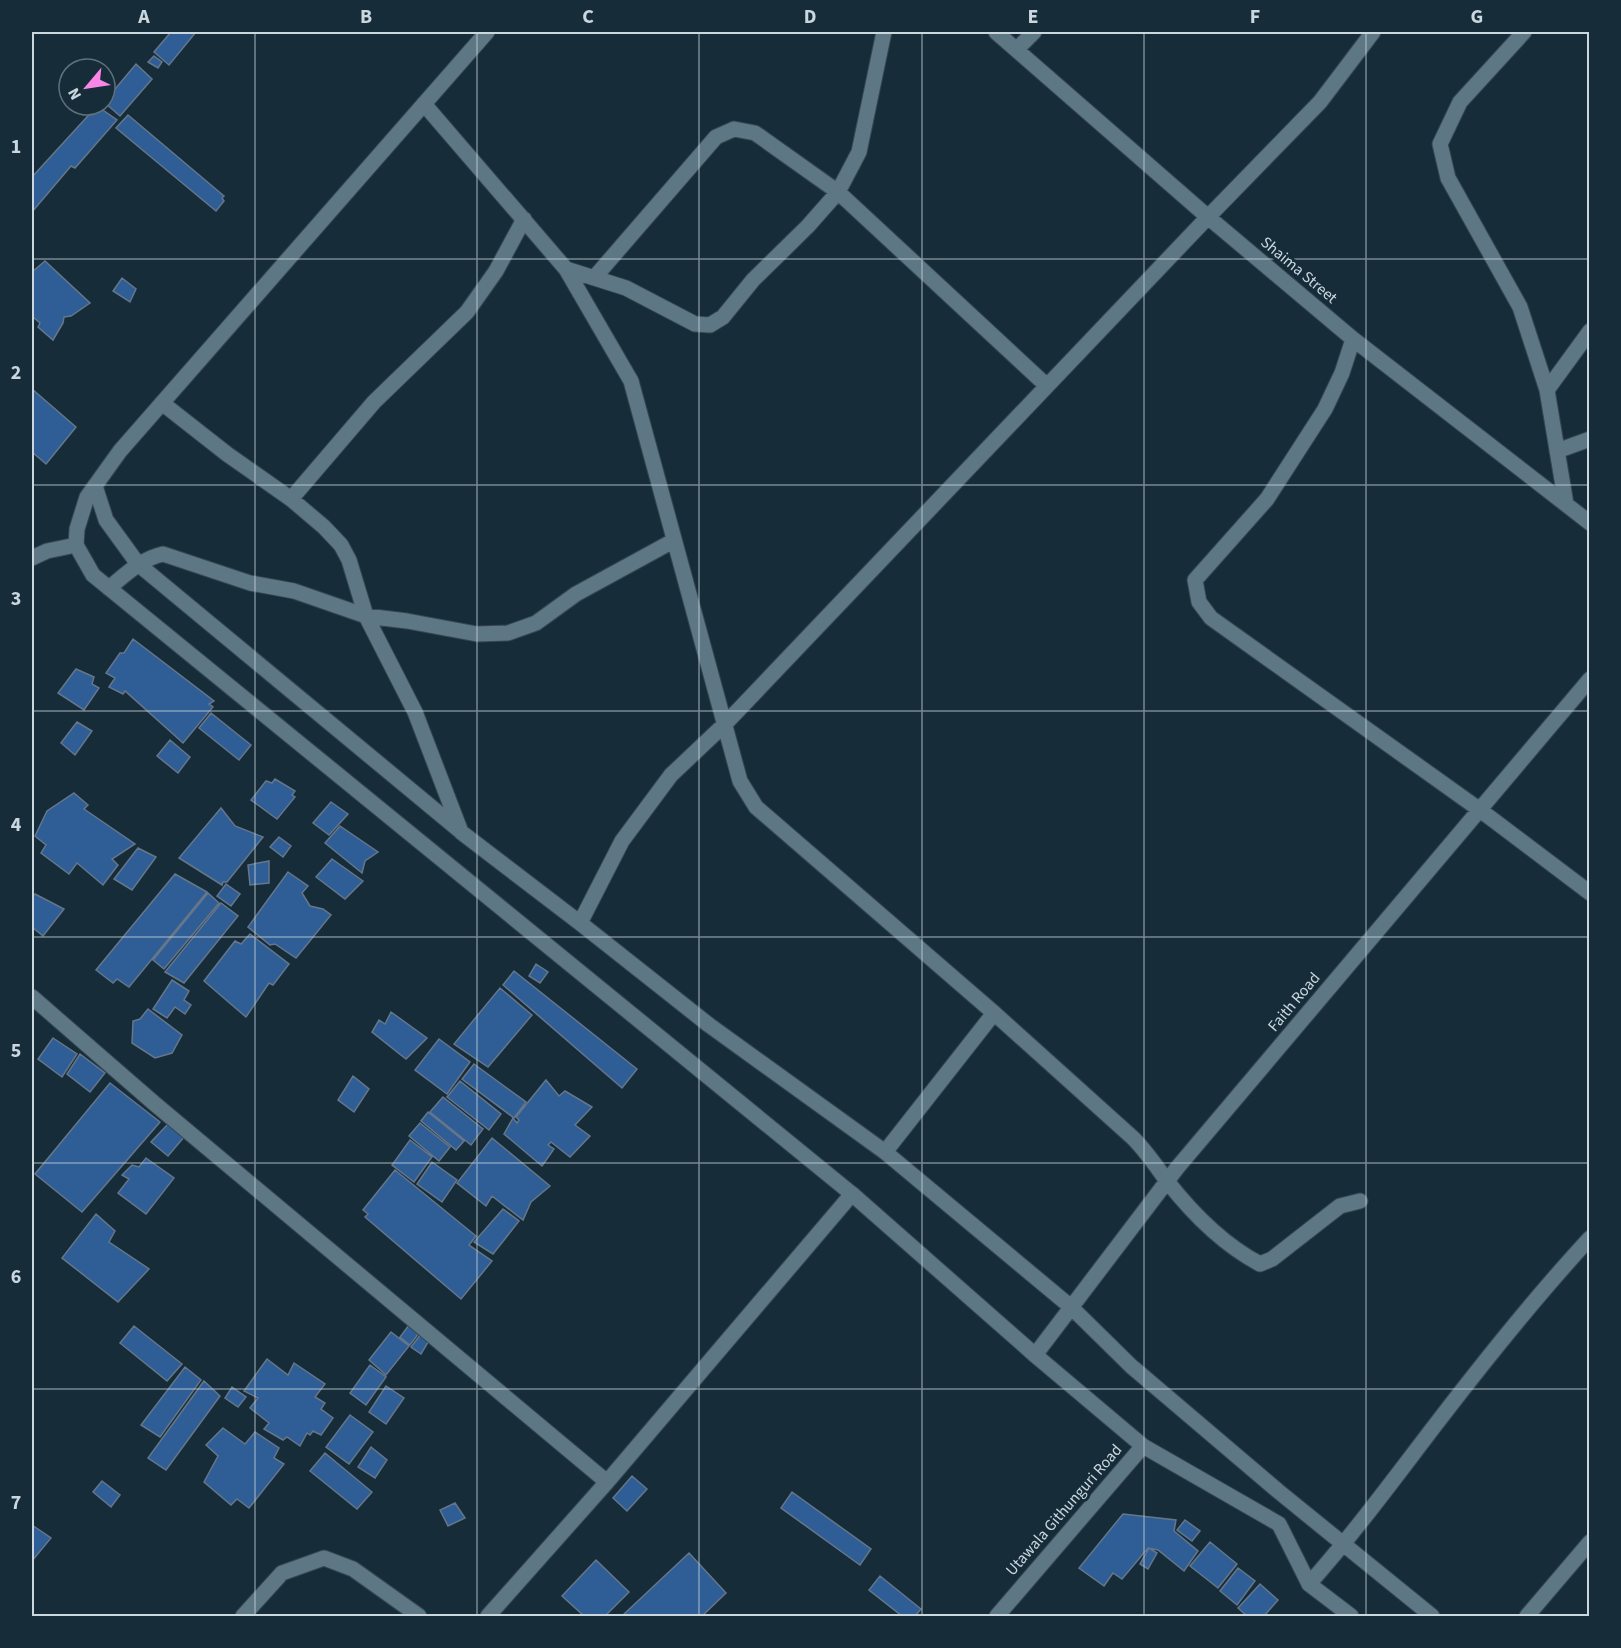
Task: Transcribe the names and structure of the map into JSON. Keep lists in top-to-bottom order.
{
  "streets": {
    "street": ["Shaima Street", "Faith Road", "Utawala Githunguri Road"]
  },
  "north": "bottom left",
  "grid": {
    "columns": [
      "A",
      "B",
      "C",
      "D",
      "E",
      "F",
      "G"
    ],
    "rows": [
      "1",
      "2",
      "3",
      "4",
      "5",
      "6",
      "7"
    ]
  }
}
